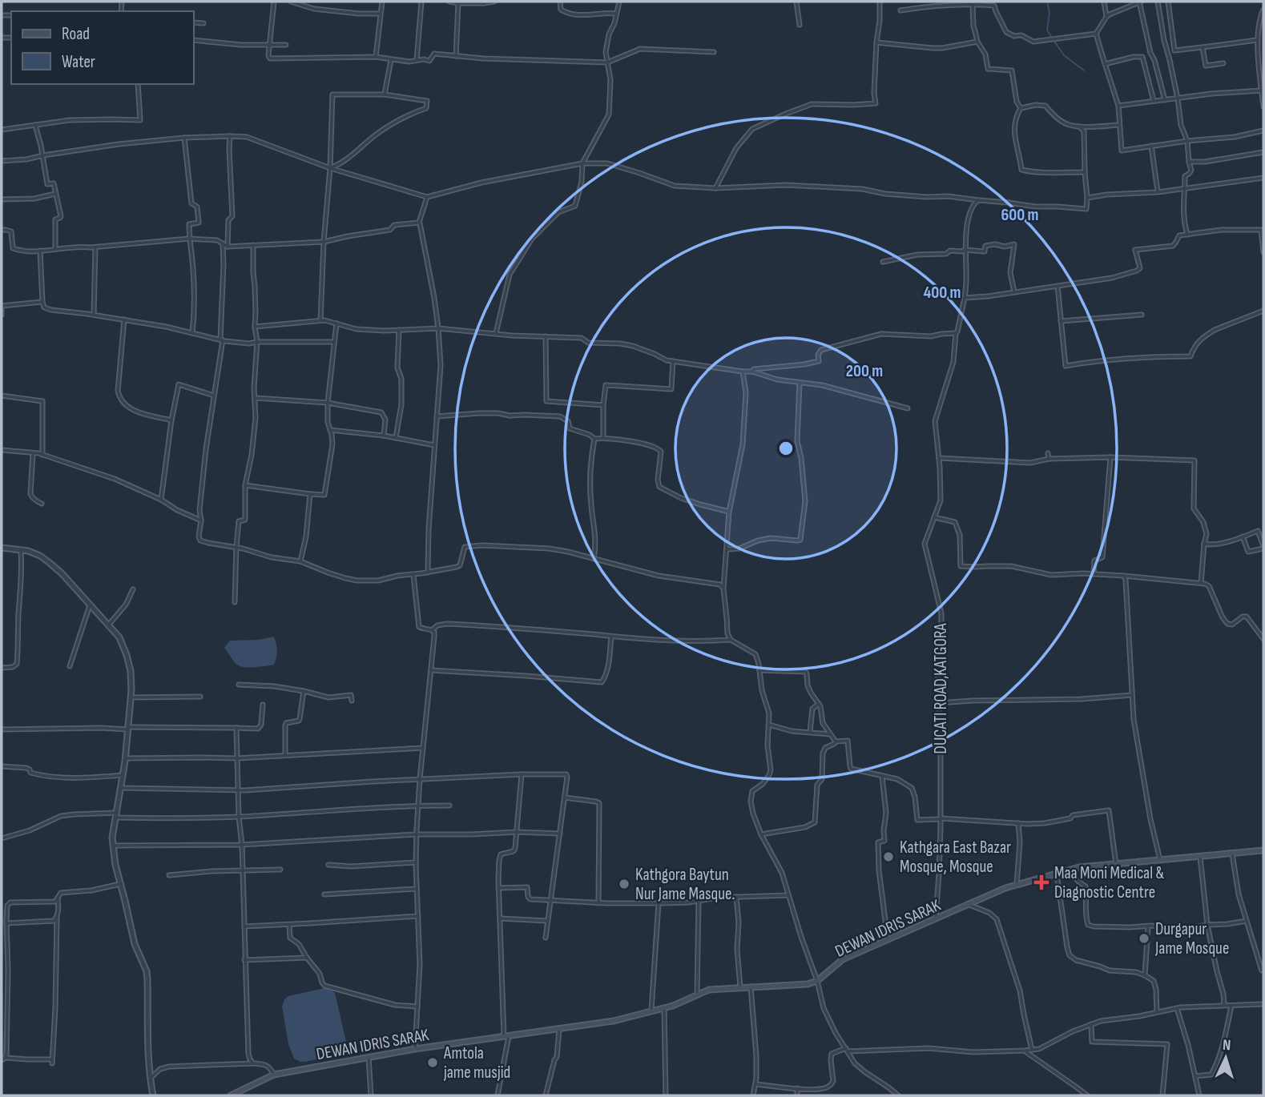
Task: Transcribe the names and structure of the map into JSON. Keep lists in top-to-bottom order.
{
  "streets": {
    "main road": ["DEWAN IDRIS SARAK"],
    "street": ["DUCATI ROAD,KATGORA"]
  },
  "crossings": [
    ["DUCATI ROAD,KATGORA", "DEWAN IDRIS SARAK"]
  ],
  "places": {
    "other": [
      "Kathgara East Bazar Mosque, Mosque",
      "Kathgora Baytun Nur Jame Masque.",
      "Durgapur Jame Mosque",
      "Amtola jame musjid"
    ],
    "health": ["Maa Moni Medical & Diagnostic Centre"]
  },
  "legend": ["Road", "Water"],
  "north": "top",
  "rings": ["600 m", "400 m", "200 m"]
}
